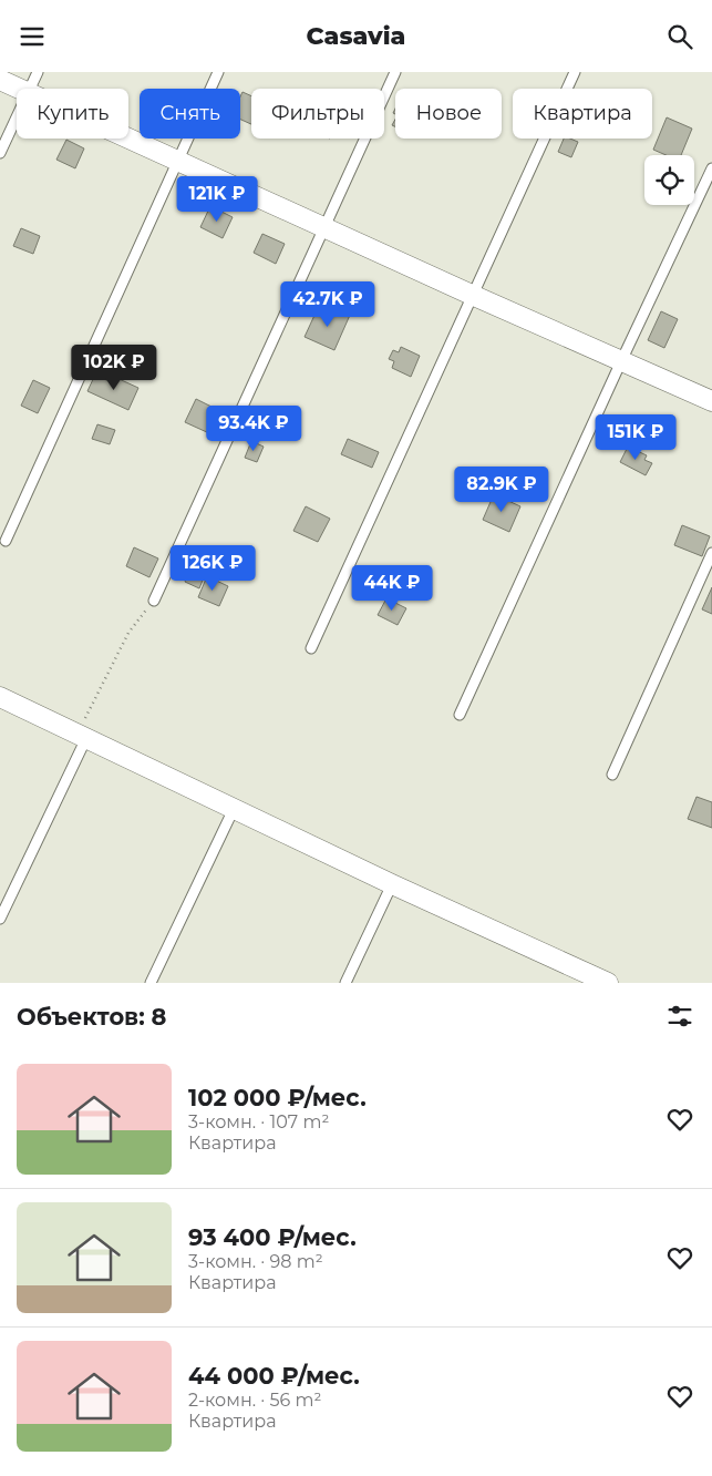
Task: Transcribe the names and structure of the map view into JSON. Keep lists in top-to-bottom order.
{
  "page": {
    "header": "Casavia",
    "chip": [
      "Купить",
      "Снять",
      "Фильтры",
      "Новое",
      "Квартира"
    ],
    "price": [
      "121K ₽",
      "42.7K ₽",
      "102K ₽",
      "93.4K ₽",
      "151K ₽",
      "82.9K ₽",
      "126K ₽",
      "44K ₽"
    ],
    "heading": "Объектов: 8",
    "list": [
      {
        "name": "102 000 ₽/мес.",
        "note": "3-комн. · 107 m² · Квартира"
      },
      {
        "name": "93 400 ₽/мес.",
        "note": "3-комн. · 98 m² · Квартира"
      },
      {
        "name": "44 000 ₽/мес.",
        "note": "2-комн. · 56 m² · Квартира"
      }
    ]
  }
}
